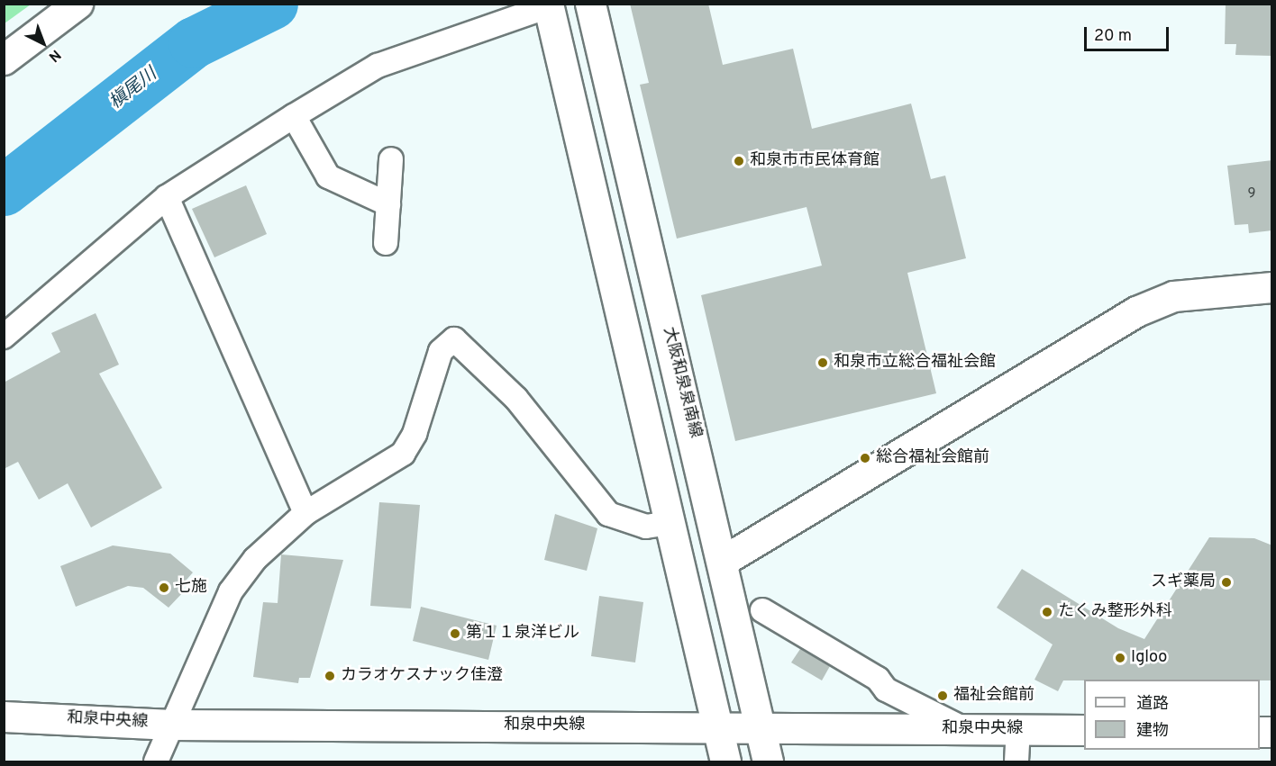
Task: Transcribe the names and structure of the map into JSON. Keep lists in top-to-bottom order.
{
  "streets": {
    "street": ["大阪和泉泉南線", "和泉中央線"]
  },
  "crossings": [
    ["大阪和泉泉南線", "和泉中央線"]
  ],
  "water": ["槇尾川"],
  "places": [
    "和泉市市民体育館",
    "和泉市立総合福祉会館",
    "総合福祉会館前",
    "スギ薬局",
    "七施",
    "たくみ整形外科",
    "第１１泉洋ビル",
    "Igloo",
    "カラオケスナック佳澄",
    "福祉会館前"
  ],
  "house_numbers": ["9"],
  "legend": ["道路", "建物"],
  "scale_bar": "20 m",
  "north": "bottom right"
}
